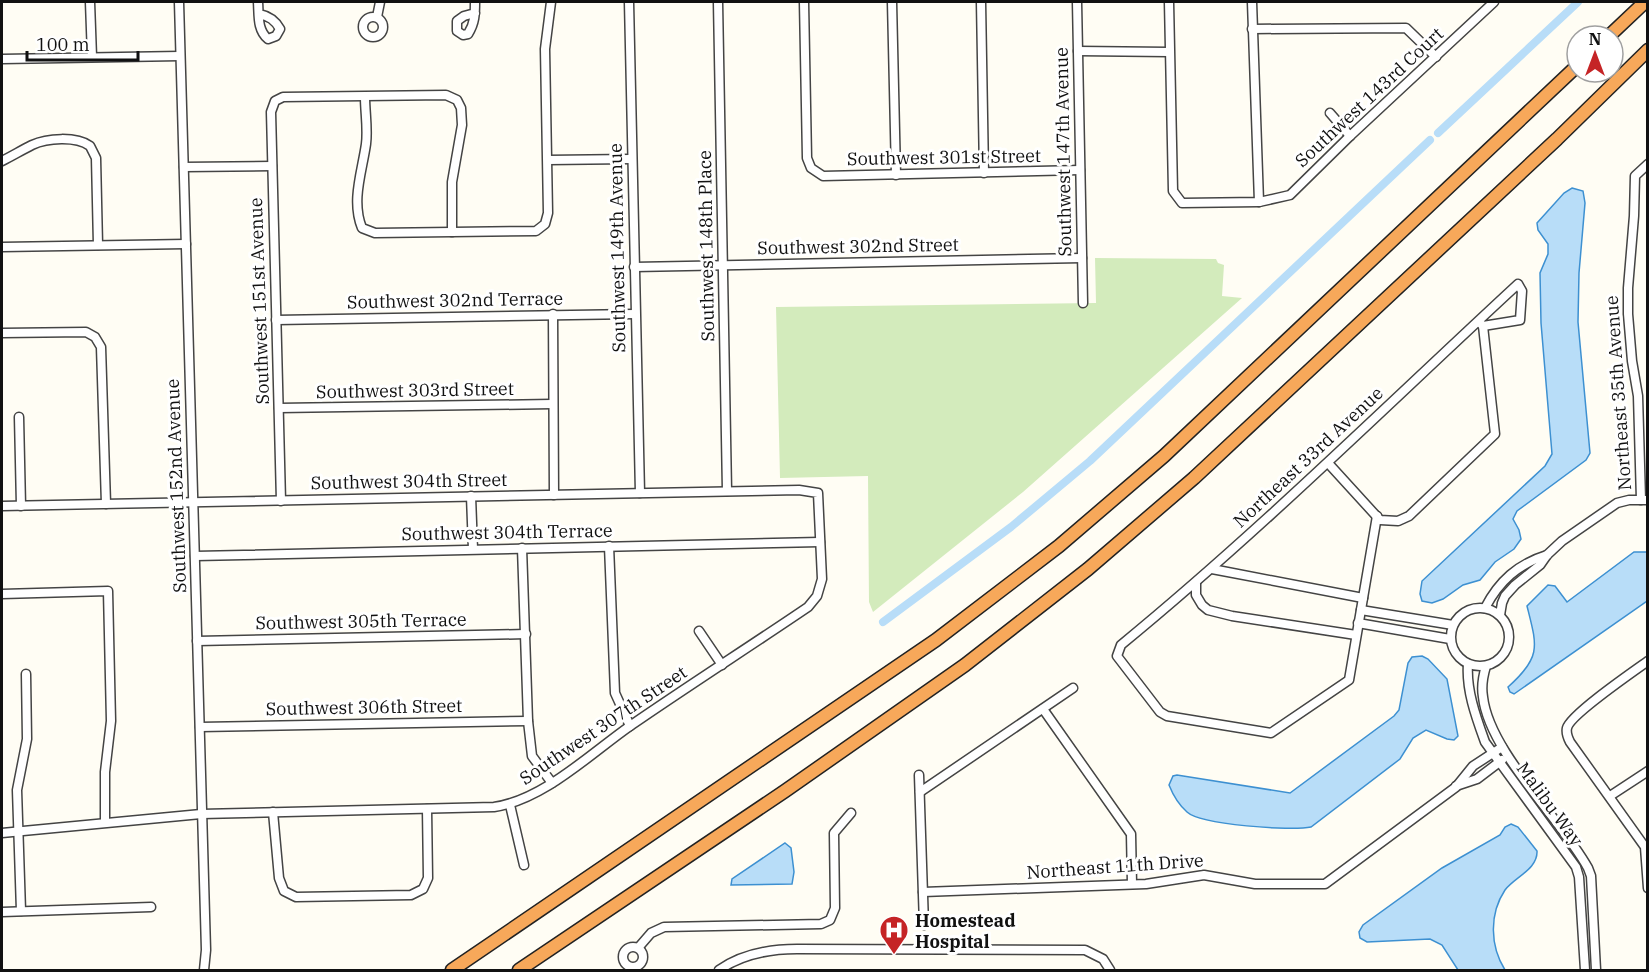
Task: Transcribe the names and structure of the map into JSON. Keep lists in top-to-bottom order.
{
  "streets": {
    "street": [
      "Southwest 143rd Court",
      "Southwest 147th Avenue",
      "Southwest 301st Street",
      "Southwest 148th Place",
      "Southwest 302nd Street",
      "Southwest 149th Avenue",
      "Southwest 302nd Terrace",
      "Southwest 151st Avenue",
      "Southwest 303rd Street",
      "Northeast 35th Avenue",
      "Northeast 33rd Avenue",
      "Southwest 304th Street",
      "Southwest 152nd Avenue",
      "Southwest 304th Terrace",
      "Southwest 305th Terrace",
      "Southwest 306th Street",
      "Southwest 307th Street",
      "Malibu Way",
      "Northeast 11th Drive"
    ]
  },
  "crossings": [
    ["Southwest 147th Avenue", "Southwest 301st Street"],
    ["Southwest 147th Avenue", "Southwest 302nd Street"],
    ["Southwest 148th Place", "Southwest 302nd Street"],
    ["Southwest 148th Place", "Southwest 304th Street"],
    ["Southwest 302nd Street", "Southwest 149th Avenue"],
    ["Southwest 149th Avenue", "Southwest 302nd Terrace"],
    ["Southwest 149th Avenue", "Southwest 304th Street"],
    ["Southwest 302nd Terrace", "Southwest 151st Avenue"],
    ["Southwest 151st Avenue", "Southwest 303rd Street"],
    ["Southwest 151st Avenue", "Southwest 304th Street"],
    ["Southwest 304th Street", "Southwest 152nd Avenue"],
    ["Southwest 304th Street", "Southwest 304th Terrace"],
    ["Southwest 304th Street", "Southwest 307th Street"],
    ["Southwest 152nd Avenue", "Southwest 304th Terrace"],
    ["Southwest 152nd Avenue", "Southwest 305th Terrace"],
    ["Southwest 152nd Avenue", "Southwest 306th Street"],
    ["Southwest 152nd Avenue", "Southwest 307th Street"],
    ["Southwest 304th Terrace", "Southwest 307th Street"],
    ["Malibu Way", "Northeast 11th Drive"]
  ],
  "places": {
    "hospital": ["Homestead Hospital"]
  },
  "scale_bar": "100 m",
  "north": "top"
}
